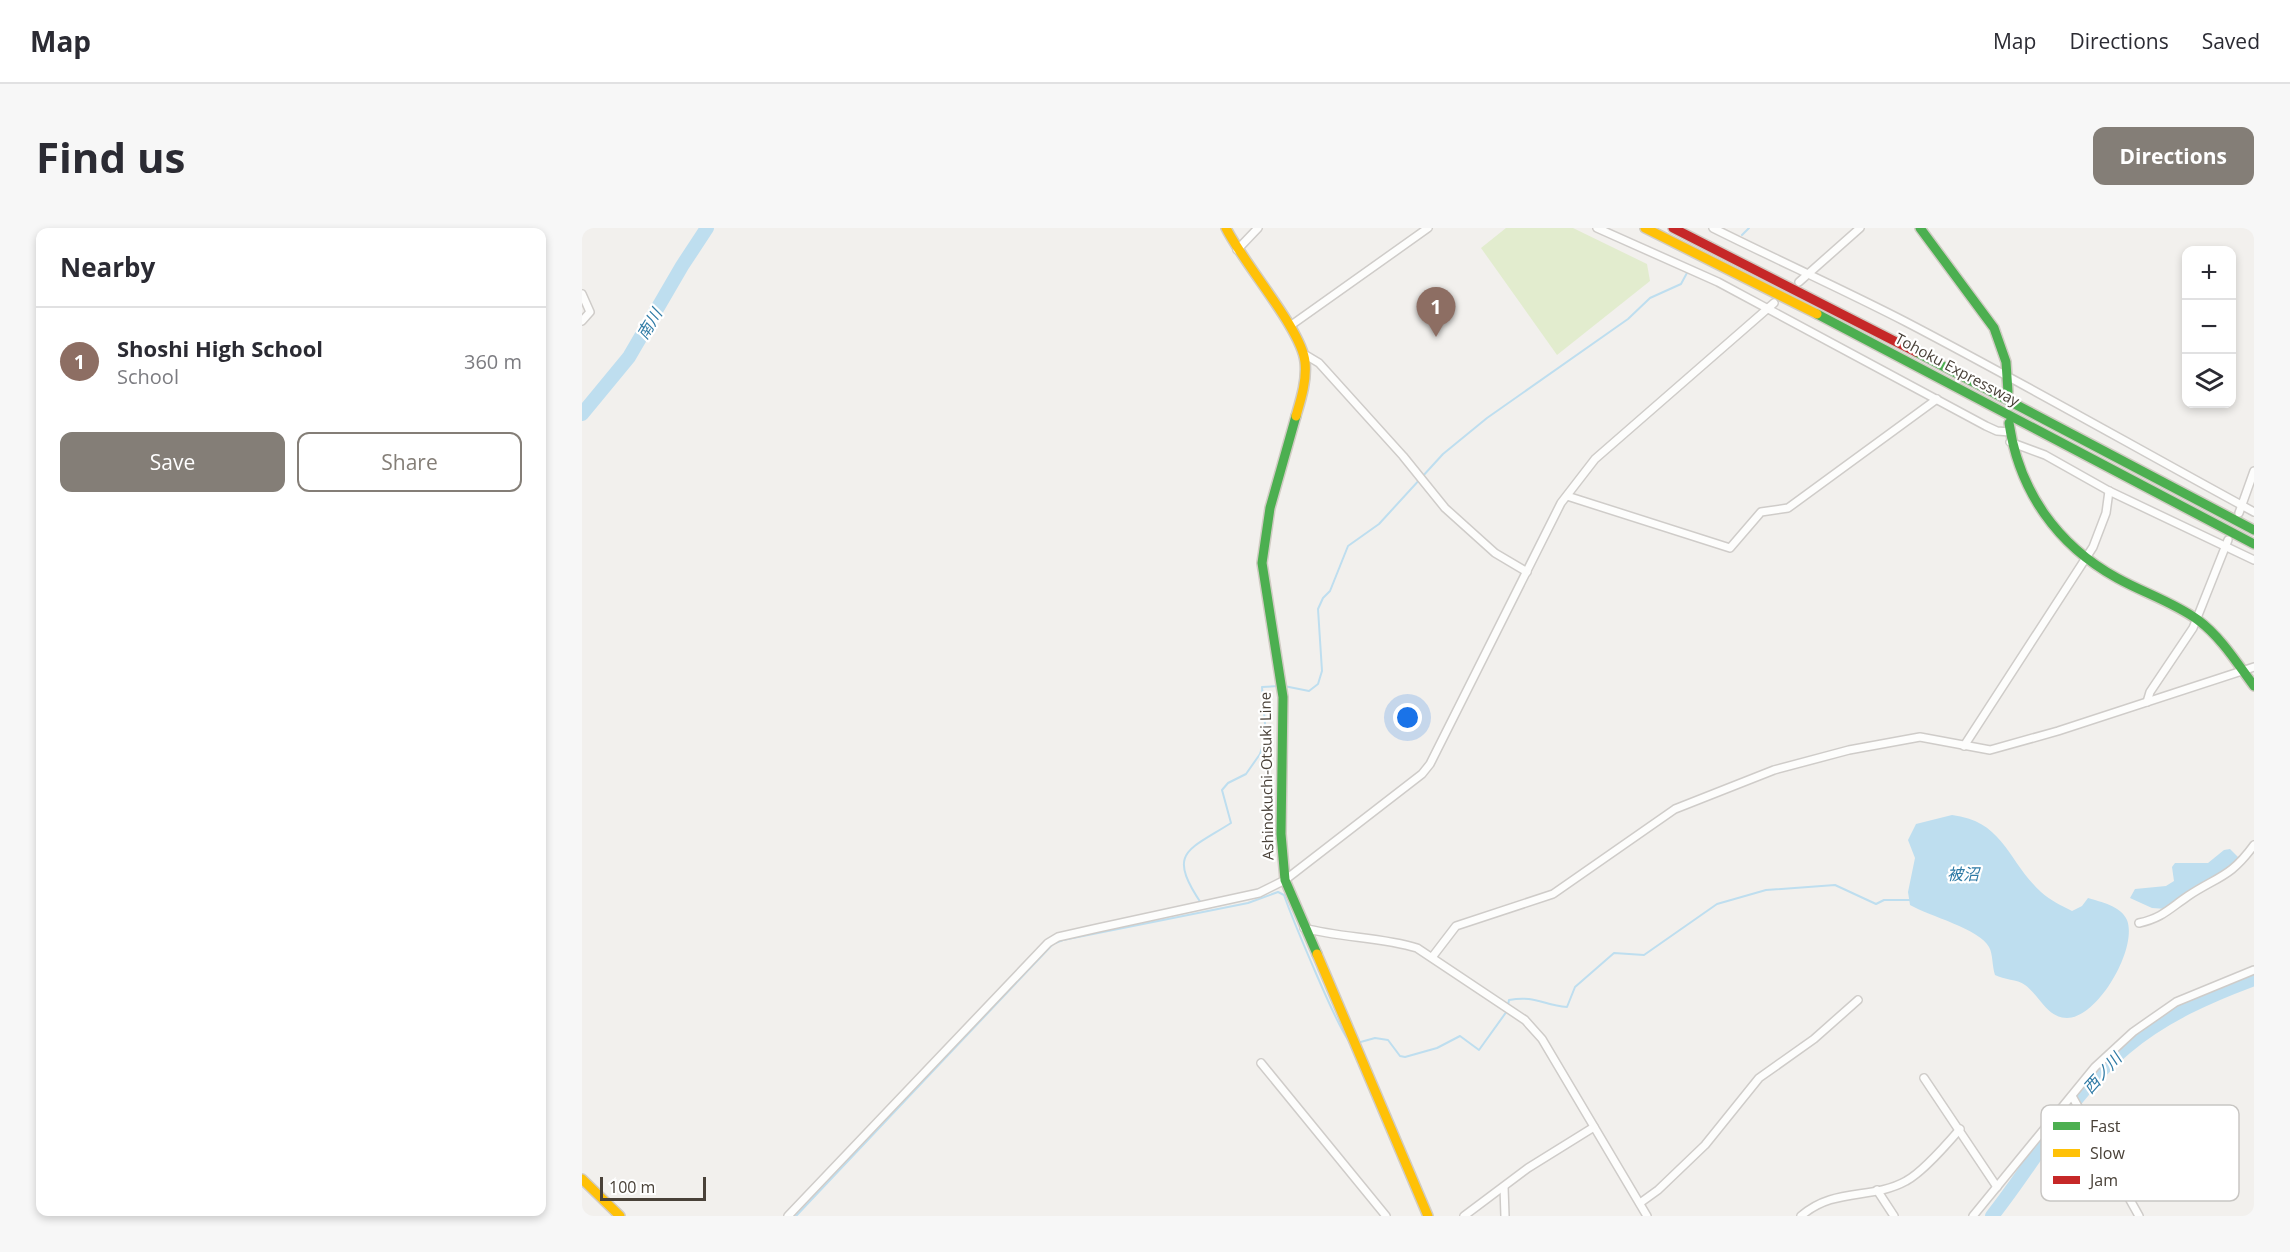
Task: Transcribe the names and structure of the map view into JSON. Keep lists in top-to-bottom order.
{
  "streets": {
    "main road": ["Tohoku Expressway", "Ashinokuchi-Otsuki Line"]
  },
  "water": ["南川", "被沼", "西ノ川"],
  "legend": ["Fast", "Slow", "Jam"],
  "scale_bar": "100 m",
  "page": {
    "header": "Map",
    "nav": ["Map", "Directions", "Saved"],
    "buttons": [
      "Directions",
      ["Save", "Share"]
    ],
    "title": "Find us",
    "heading": "Nearby",
    "map_buttons": ["+", "−"],
    "pins": "1",
    "list": [
      {
        "mark": "1",
        "name": "Shoshi High School",
        "note": "School",
        "value": "360 m"
      }
    ],
    "scale": "100 m"
  }
}
